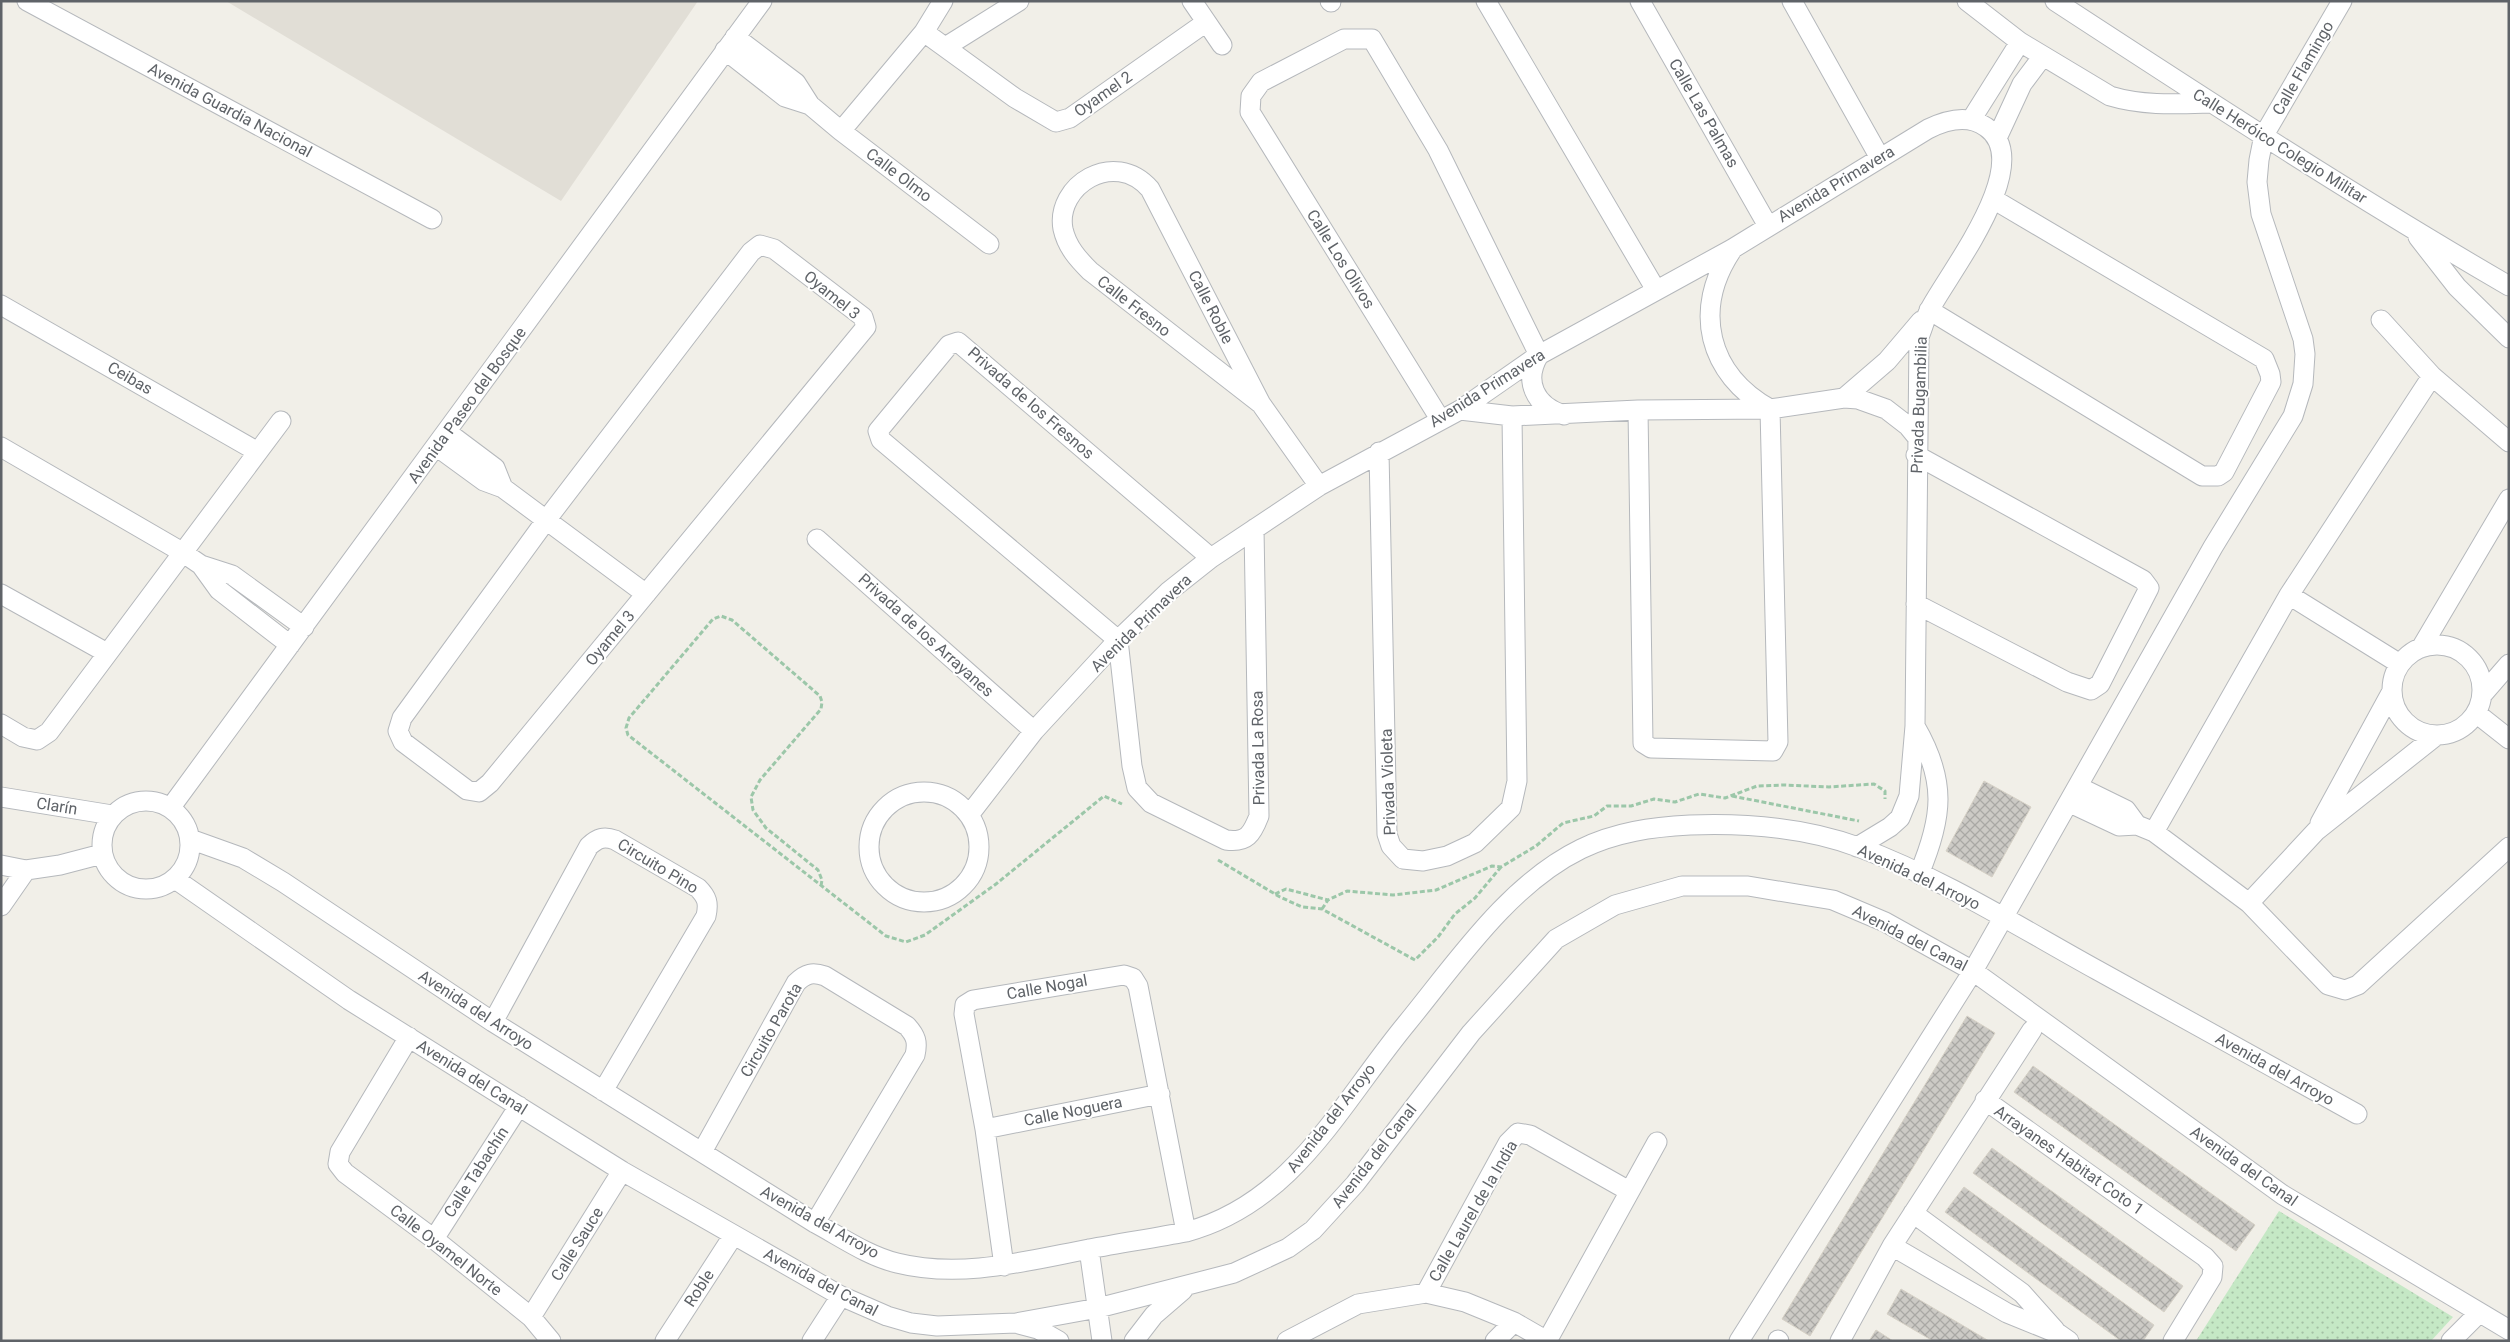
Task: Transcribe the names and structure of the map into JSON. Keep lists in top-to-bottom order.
{
  "streets": {
    "street": [
      "Calle Flamingo",
      "Oyamel 2",
      "Avenida Guardia Nacional",
      "Calle Las Palmas",
      "Calle Heróico Colegio Militar",
      "Calle Olmo",
      "Avenida Primavera",
      "Calle Los Olivos",
      "Oyamel 3",
      "Calle Fresno",
      "Calle Roble",
      "Ceibas",
      "Privada de los Fresnos",
      "Avenida Paseo del Bosque",
      "Privada Bugambilia",
      "Privada de los Arrayanes",
      "Privada La Rosa",
      "Privada Violeta",
      "Clarín",
      "Circuito Pino",
      "Avenida del Arroyo",
      "Avenida del Canal",
      "Calle Nogal",
      "Circuito Parota",
      "Calle Noguera",
      "Arrayanes Habitat Coto 1",
      "Calle Tabachín",
      "Calle Laurel de la India",
      "Calle Sauce",
      "Calle Oyamel Norte",
      "Roble"
    ]
  },
  "crossings": [
    ["Calle Flamingo", "Calle Heróico Colegio Militar"],
    ["Calle Flamingo", "Avenida del Arroyo"],
    ["Calle Flamingo", "Avenida del Canal"],
    ["Calle Las Palmas", "Avenida Primavera"],
    ["Calle Olmo", "Avenida Paseo del Bosque"],
    ["Avenida Primavera", "Calle Los Olivos"],
    ["Avenida Primavera", "Calle Roble"],
    ["Avenida Primavera", "Privada de los Fresnos"],
    ["Avenida Primavera", "Privada de los Arrayanes"],
    ["Avenida Primavera", "Privada La Rosa"],
    ["Avenida Primavera", "Privada Violeta"],
    ["Calle Fresno", "Calle Roble"],
    ["Privada de los Fresnos", "Privada La Rosa"],
    ["Avenida Paseo del Bosque", "Clarín"],
    ["Avenida Paseo del Bosque", "Avenida del Arroyo"],
    ["Avenida Paseo del Bosque", "Avenida del Canal"],
    ["Privada Bugambilia", "Avenida del Arroyo"],
    ["Clarín", "Avenida del Arroyo"],
    ["Clarín", "Avenida del Canal"],
    ["Circuito Pino", "Avenida del Arroyo"],
    ["Avenida del Arroyo", "Avenida del Canal"],
    ["Avenida del Arroyo", "Calle Nogal"],
    ["Avenida del Arroyo", "Circuito Parota"],
    ["Avenida del Canal", "Calle Tabachín"],
    ["Avenida del Canal", "Calle Sauce"],
    ["Avenida del Canal", "Calle Oyamel Norte"],
    ["Avenida del Canal", "Roble"],
    ["Calle Nogal", "Calle Noguera"],
    ["Calle Tabachín", "Calle Oyamel Norte"],
    ["Calle Sauce", "Calle Oyamel Norte"]
  ]
}
